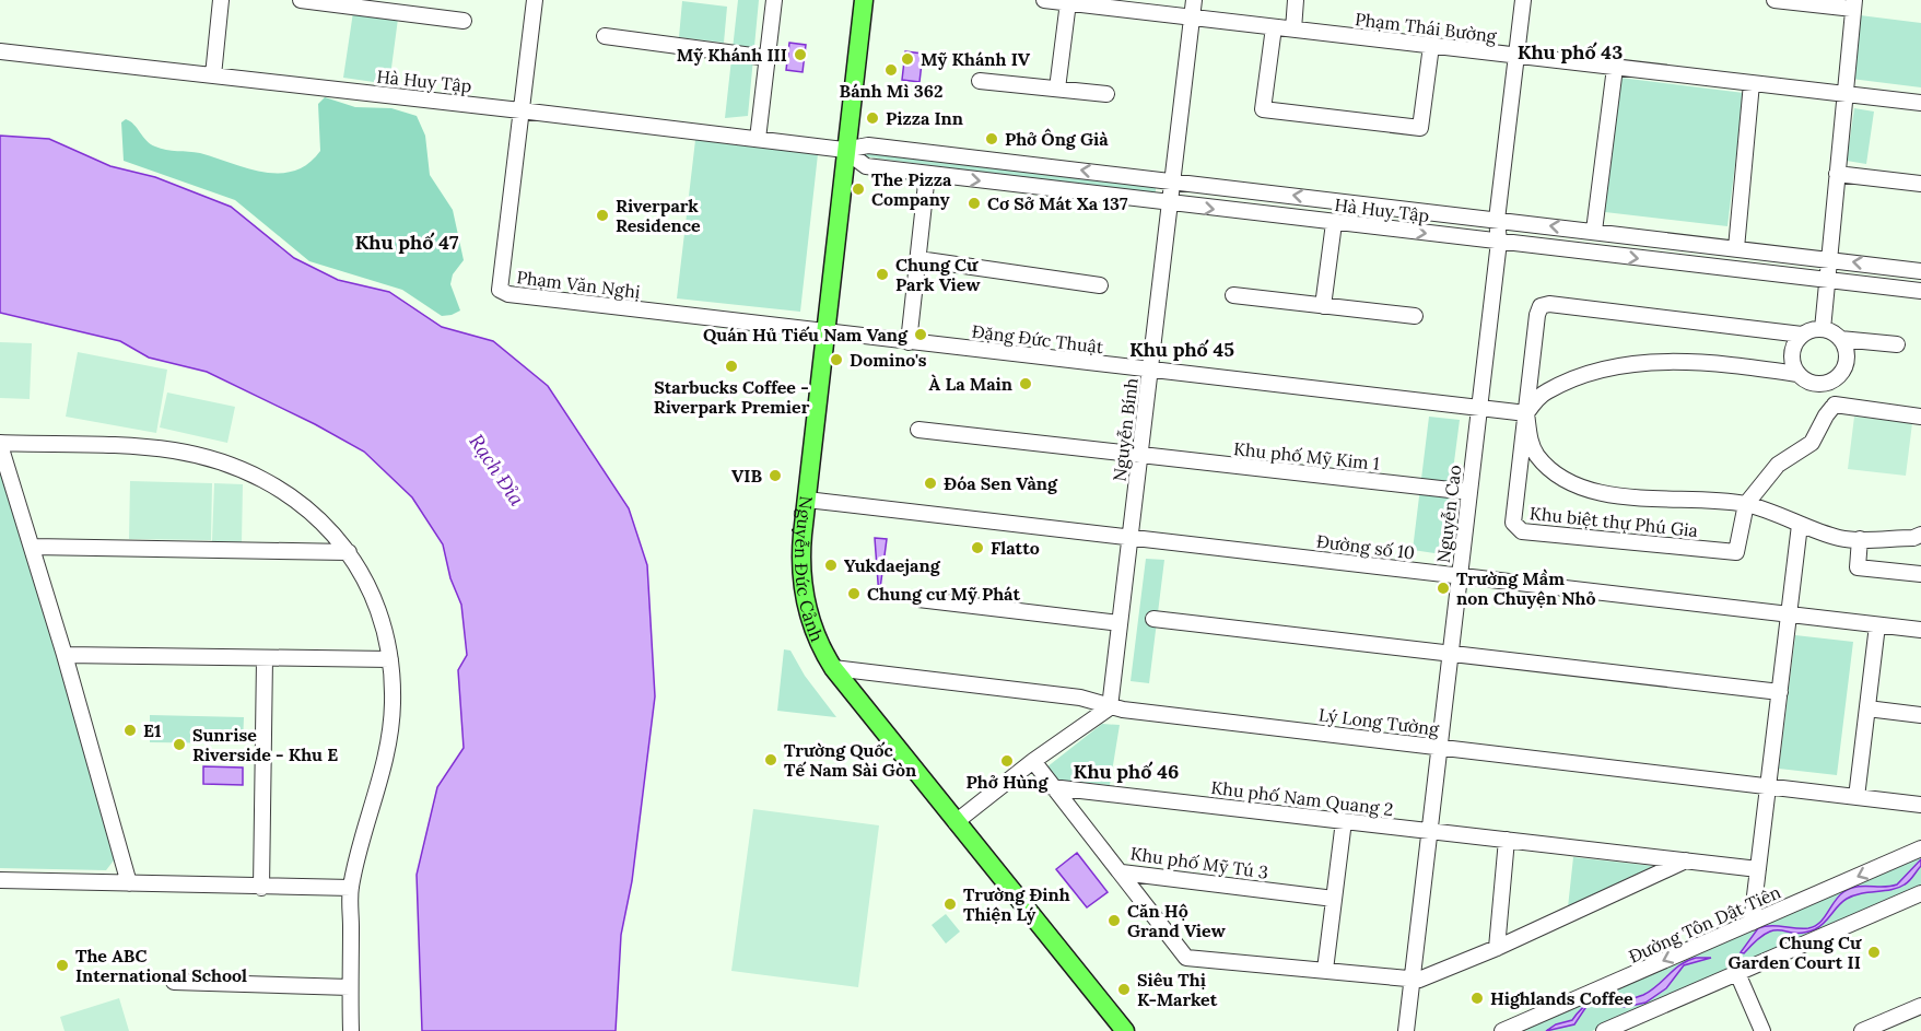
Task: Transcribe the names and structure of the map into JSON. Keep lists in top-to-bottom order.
{
  "streets": {
    "main road": ["Nguyễn Đức Cảnh"],
    "street": [
      "Phạm Thái Bường",
      "Hà Huy Tập",
      "Phạm Văn Nghị",
      "Đặng Đức Thuật",
      "Nguyễn Bính",
      "Khu phố Mỹ Kim 1",
      "Nguyễn Cao",
      "Khu biệt thự Phú Gia",
      "Đường số 10",
      "Lý Long Tường",
      "Khu phố Nam Quang 2",
      "Khu phố Mỹ Tú 3",
      "Đường Tôn Dật Tiên"
    ]
  },
  "crossings": [
    ["Phạm Thái Bường", "Nguyễn Bính"],
    ["Phạm Thái Bường", "Nguyễn Cao"],
    ["Hà Huy Tập", "Phạm Văn Nghị"],
    ["Hà Huy Tập", "Nguyễn Bính"],
    ["Hà Huy Tập", "Nguyễn Cao"],
    ["Hà Huy Tập", "Nguyễn Đức Cảnh"],
    ["Phạm Văn Nghị", "Đặng Đức Thuật"],
    ["Phạm Văn Nghị", "Nguyễn Đức Cảnh"],
    ["Đặng Đức Thuật", "Nguyễn Bính"],
    ["Đặng Đức Thuật", "Nguyễn Cao"],
    ["Đặng Đức Thuật", "Nguyễn Đức Cảnh"],
    ["Nguyễn Bính", "Khu phố Mỹ Kim 1"],
    ["Nguyễn Bính", "Đường số 10"],
    ["Nguyễn Bính", "Lý Long Tường"],
    ["Khu phố Mỹ Kim 1", "Nguyễn Cao"],
    ["Nguyễn Cao", "Đường số 10"],
    ["Nguyễn Cao", "Lý Long Tường"],
    ["Nguyễn Cao", "Khu phố Nam Quang 2"],
    ["Đường số 10", "Nguyễn Đức Cảnh"],
    ["Nguyễn Đức Cảnh", "Lý Long Tường"],
    ["Khu phố Nam Quang 2", "Khu phố Mỹ Tú 3"]
  ],
  "districts": [
    "Khu phố 43",
    "Khu phố 47",
    "Khu phố 45",
    "Khu phố 46"
  ],
  "water": ["Rạch Đỉa"],
  "places": [
    "Mỹ Khánh III",
    "Mỹ Khánh IV",
    "Bánh Mì 362",
    "Pizza Inn",
    "Phở Ông Già",
    "The Pizza Company",
    "Cơ Sở Mát Xa 137",
    "Riverpark Residence",
    "Chung Cư Park View",
    "Quán Hủ Tiếu Nam Vang",
    "Domino's",
    "Starbucks Coffee - Riverpark Premier",
    "À La Main",
    "VIB",
    "Đóa Sen Vàng",
    "Flatto",
    "Yukdaejang",
    "Trường Mầm non Chuyện Nhỏ",
    "Chung cư Mỹ Phát",
    "E1",
    "Sunrise Riverside - Khu E",
    "Trường Quốc Tế Nam Sài Gòn",
    "Phở Hùng",
    "Trường Đinh Thiện Lý",
    "Căn Hộ Grand View",
    "Chung Cư Garden Court II",
    "The ABC International School",
    "Siêu Thị K-Market",
    "Highlands Coffee"
  ]
}
